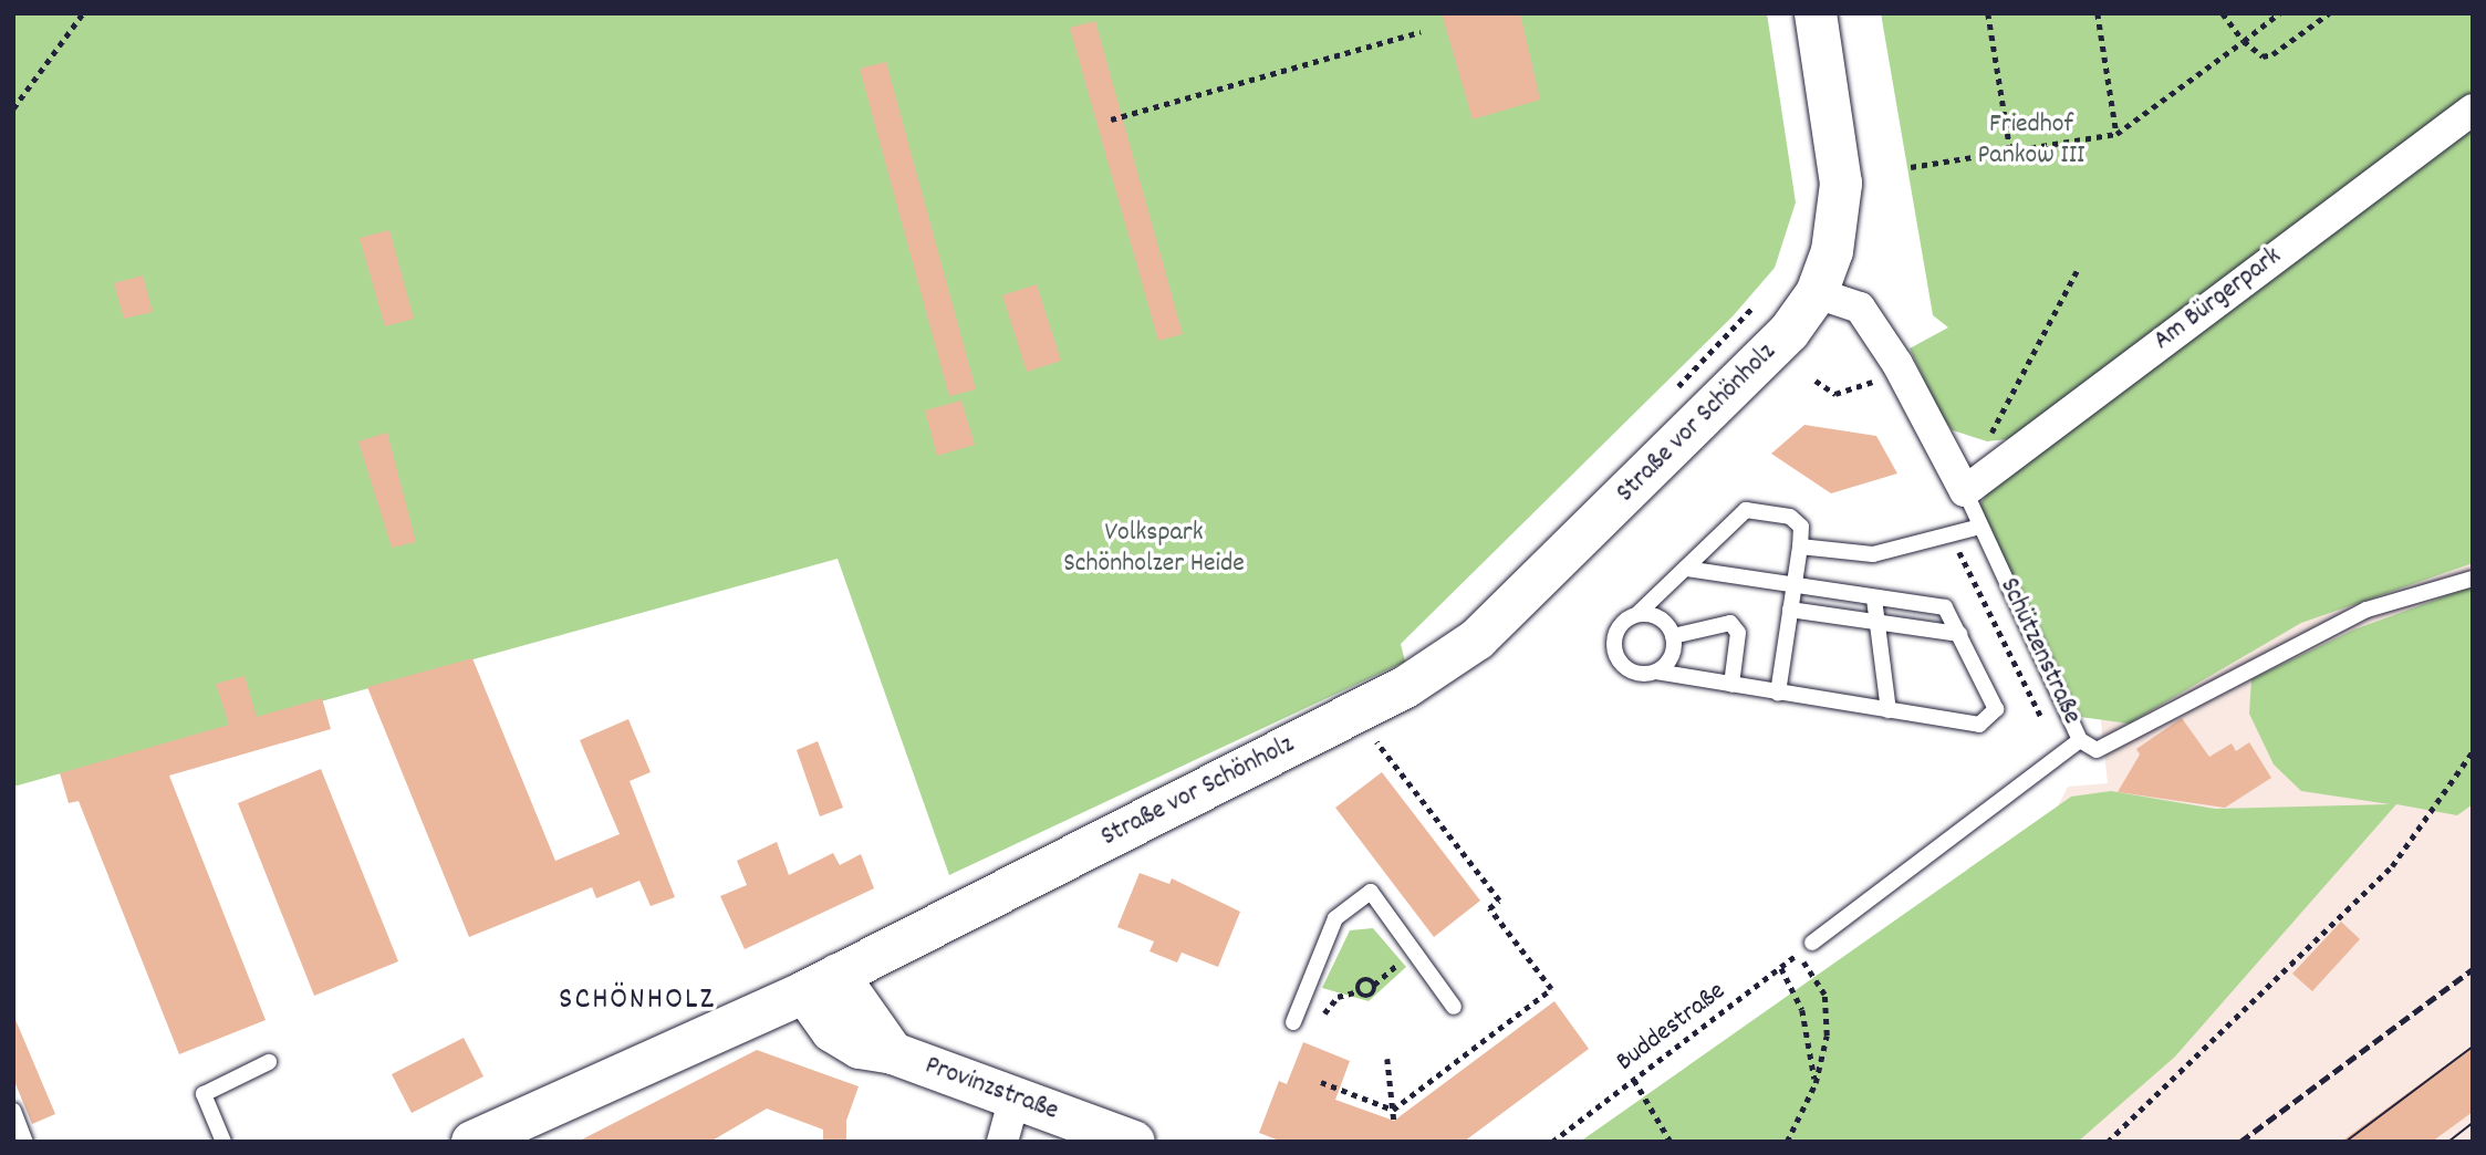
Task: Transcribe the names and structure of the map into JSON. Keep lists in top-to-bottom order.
{
  "streets": {
    "main road": ["Straße vor Schönholz", "Provinzstraße"],
    "street": ["Am Bürgerpark", "Schützenstraße"],
    "path": ["Buddestraße"]
  },
  "crossings": [
    ["Am Bürgerpark", "Schützenstraße"],
    ["Straße vor Schönholz", "Schützenstraße"],
    ["Straße vor Schönholz", "Provinzstraße"],
    ["Schützenstraße", "Buddestraße"]
  ],
  "districts": ["SCHÖNHOLZ"],
  "parks": ["Friedhof Pankow III", "Volkspark Schönholzer Heide"]
}
